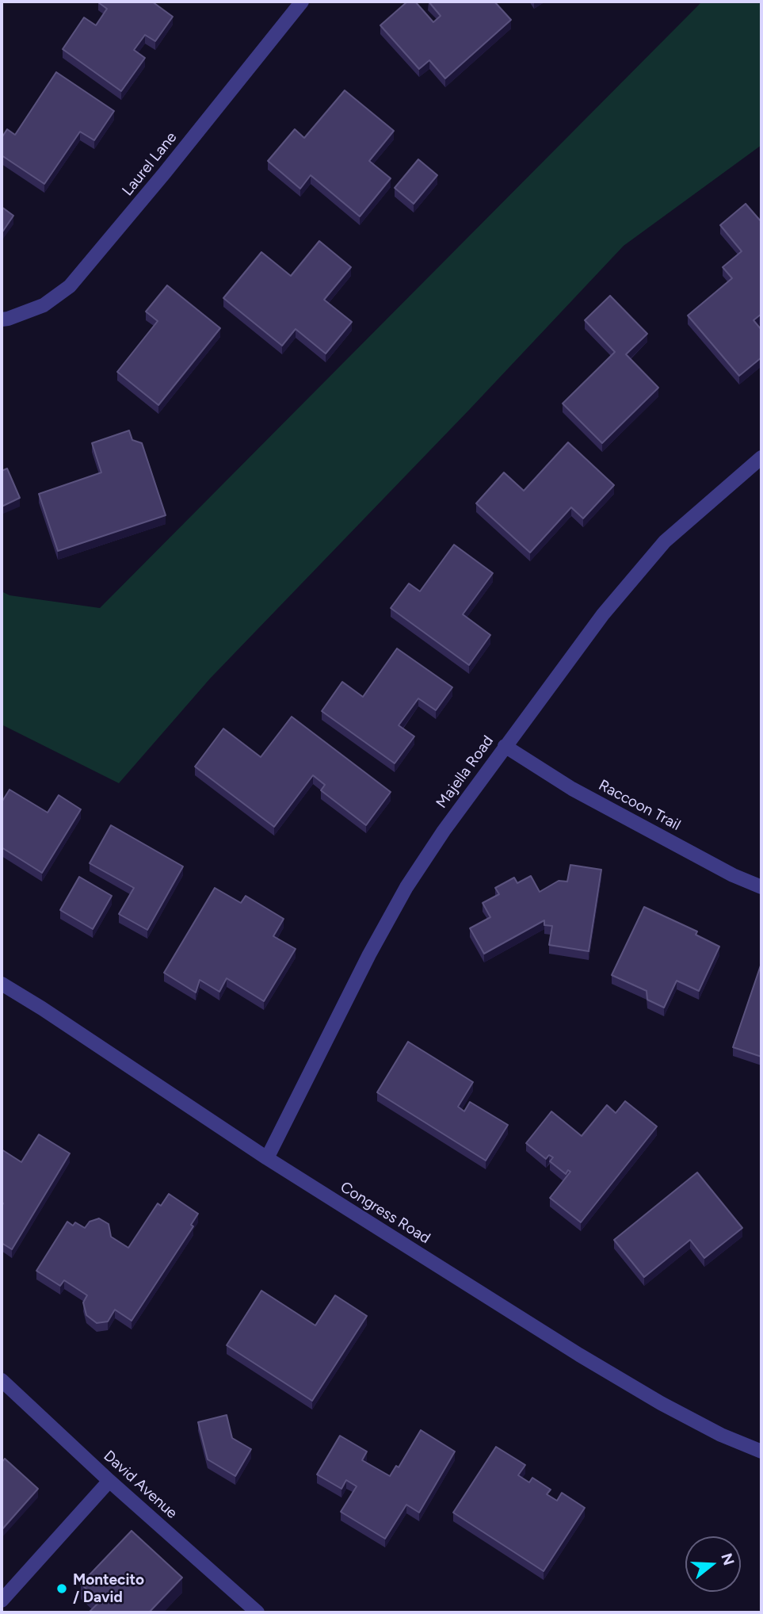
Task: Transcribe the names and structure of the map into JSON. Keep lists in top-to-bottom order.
{
  "streets": {
    "street": [
      "Laurel Lane",
      "Majella Road",
      "Raccoon Trail",
      "Congress Road",
      "David Avenue"
    ]
  },
  "crossings": [
    ["Majella Road", "Raccoon Trail"],
    ["Majella Road", "Congress Road"]
  ],
  "places": ["Montecito / David"],
  "north": "right"
}
